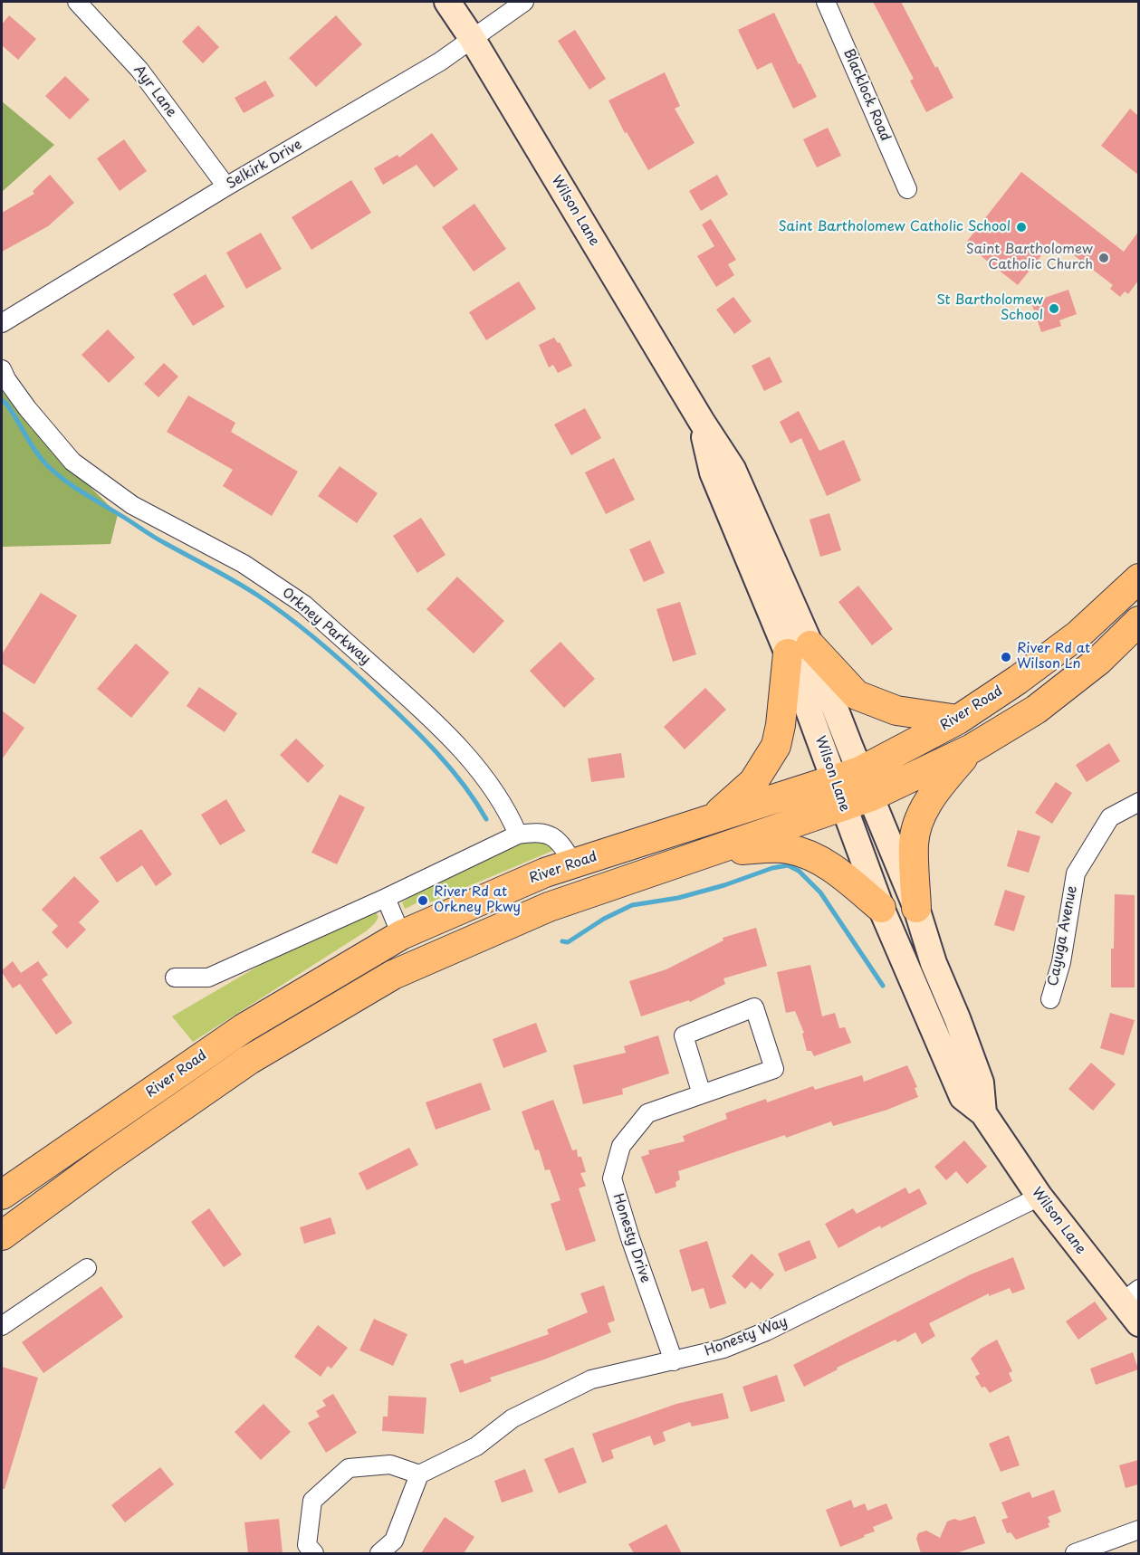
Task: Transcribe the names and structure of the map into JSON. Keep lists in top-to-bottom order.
{
  "streets": {
    "main road": ["Wilson Lane", "River Road"],
    "street": [
      "Ayr Lane",
      "Blacklock Road",
      "Selkirk Drive",
      "Orkney Parkway",
      "Cayuga Avenue",
      "Honesty Drive",
      "Honesty Way"
    ]
  },
  "crossings": [
    ["Ayr Lane", "Selkirk Drive"],
    ["Selkirk Drive", "Wilson Lane"],
    ["Wilson Lane", "River Road"],
    ["Wilson Lane", "Honesty Way"],
    ["Honesty Drive", "Honesty Way"]
  ],
  "places": [
    "Saint Bartholomew Catholic School",
    "Saint Bartholomew Catholic Church",
    "St Bartholomew School",
    "River Rd at Wilson Ln",
    "River Rd at Orkney Pkwy"
  ]
}
